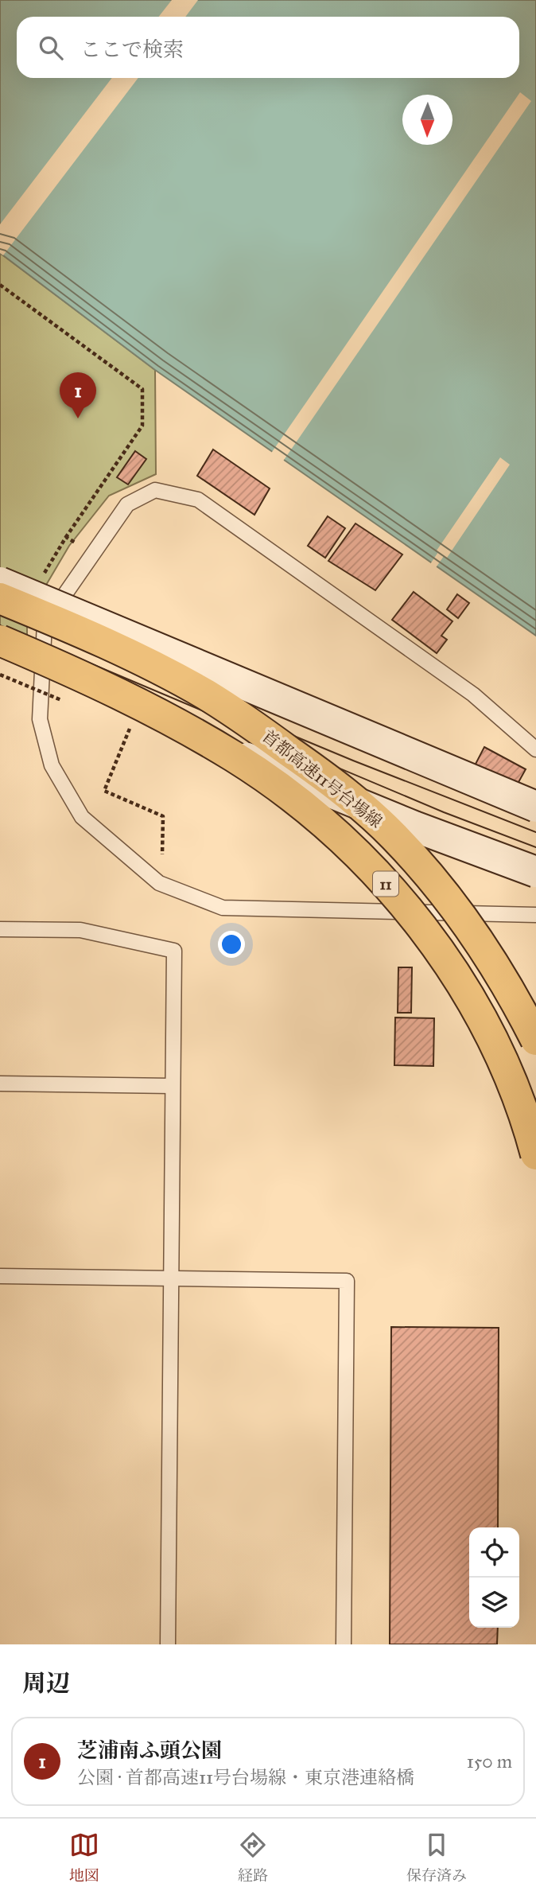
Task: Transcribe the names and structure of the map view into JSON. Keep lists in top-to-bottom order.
{
  "streets": {
    "highway": ["首都高速11号台場線", "11"]
  },
  "crossings": [
    ["首都高速11号台場線", "11"]
  ],
  "north": "bottom",
  "page": {
    "search": "ここで検索",
    "pins": "1",
    "heading": "周辺",
    "list": [
      {
        "mark": "1",
        "name": "芝浦南ふ頭公園",
        "note": "公園 · 首都高速11号台場線・東京港連絡橋",
        "value": "150 m"
      }
    ],
    "nav": ["地図", "経路", "保存済み"]
  }
}
